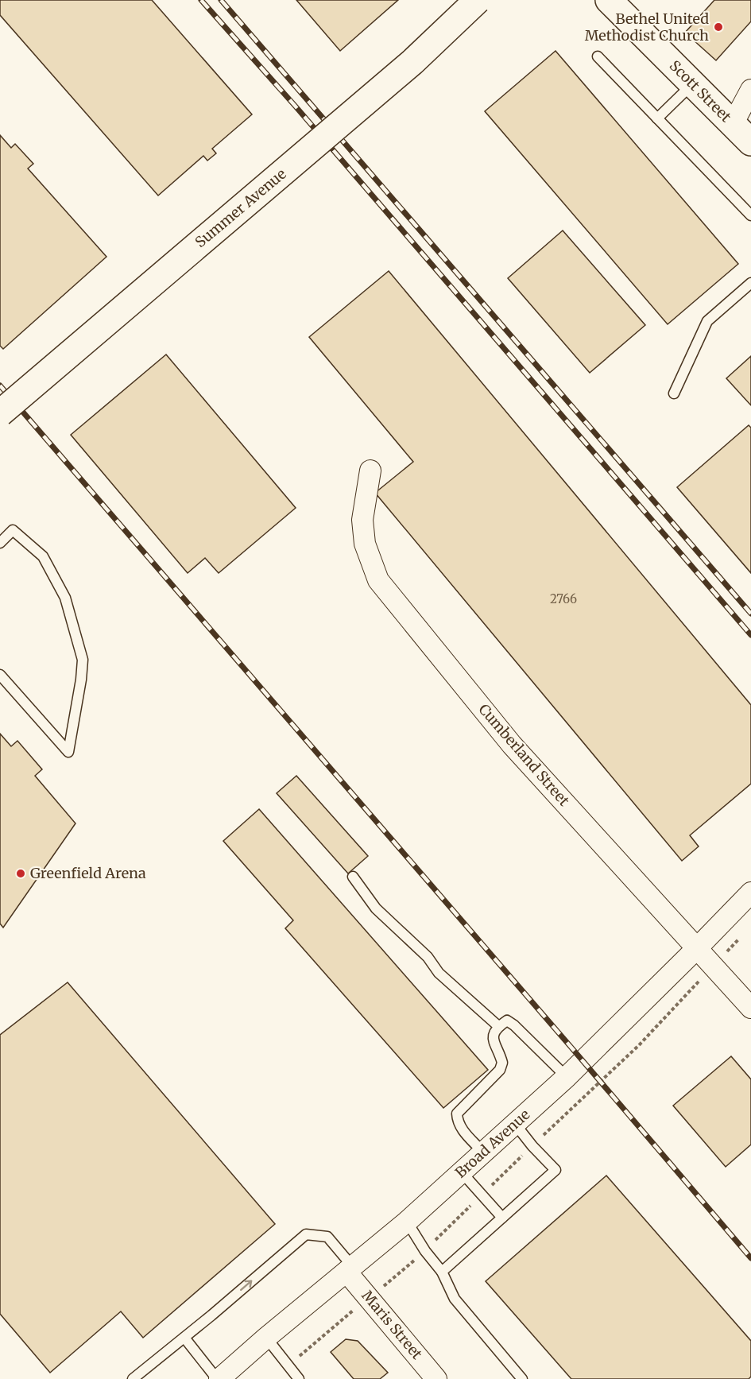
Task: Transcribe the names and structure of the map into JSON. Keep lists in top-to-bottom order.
{
  "streets": {
    "main road": ["Scott Street", "Summer Avenue"],
    "street": ["Cumberland Street", "Broad Avenue", "Maris Street"]
  },
  "crossings": [
    ["Cumberland Street", "Broad Avenue"],
    ["Broad Avenue", "Maris Street"]
  ],
  "places": ["Bethel United Methodist Church", "Greenfield Arena"],
  "house_numbers": ["2766"]
}
